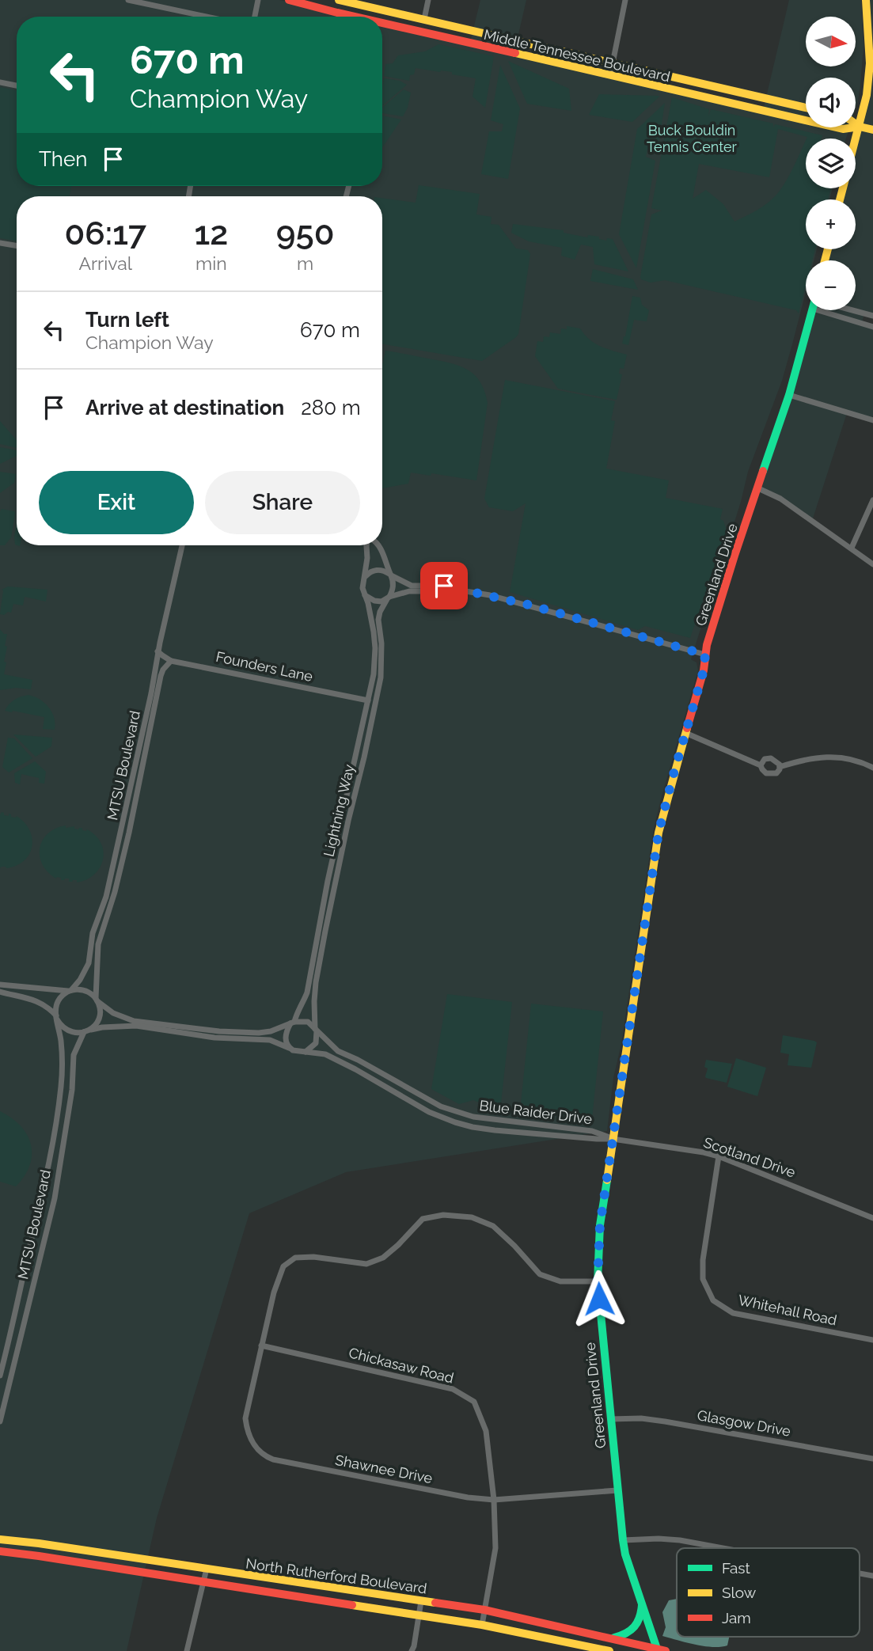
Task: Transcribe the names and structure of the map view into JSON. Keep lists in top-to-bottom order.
{
  "streets": {
    "main road": ["Middle Tennessee Boulevard", "Greenland Drive", "North Rutherford Boulevard"],
    "street": [
      "Founders Lane",
      "MTSU Boulevard",
      "Lightning Way",
      "Blue Raider Drive",
      "Scotland Drive",
      "Whitehall Road",
      "Chickasaw Road",
      "Glasgow Drive",
      "Shawnee Drive"
    ]
  },
  "crossings": [
    ["Greenland Drive", "Blue Raider Drive"],
    ["Greenland Drive", "Scotland Drive"],
    ["Greenland Drive", "Glasgow Drive"],
    ["Greenland Drive", "Shawnee Drive"],
    ["Greenland Drive", "North Rutherford Boulevard"],
    ["Founders Lane", "MTSU Boulevard"],
    ["Founders Lane", "Lightning Way"],
    ["Lightning Way", "Blue Raider Drive"],
    ["Blue Raider Drive", "Scotland Drive"],
    ["Scotland Drive", "Whitehall Road"],
    ["Chickasaw Road", "Shawnee Drive"],
    ["Chickasaw Road", "North Rutherford Boulevard"]
  ],
  "parks": ["Buck Bouldin Tennis Center"],
  "legend": ["Fast", "Slow", "Jam"],
  "north": "right",
  "page": {
    "map_buttons": ["+", "−"],
    "turn": ["670 m", "Champion Way"],
    "then": "Then",
    "eta": [
      "06:17",
      "Arrival",
      "12",
      "min",
      "950",
      "m"
    ],
    "list": [
      {
        "name": "Turn left",
        "note": "Champion Way",
        "value": "670 m"
      },
      {
        "name": "Arrive at destination",
        "value": "280 m"
      }
    ],
    "buttons": ["Exit", "Share"]
  }
}
